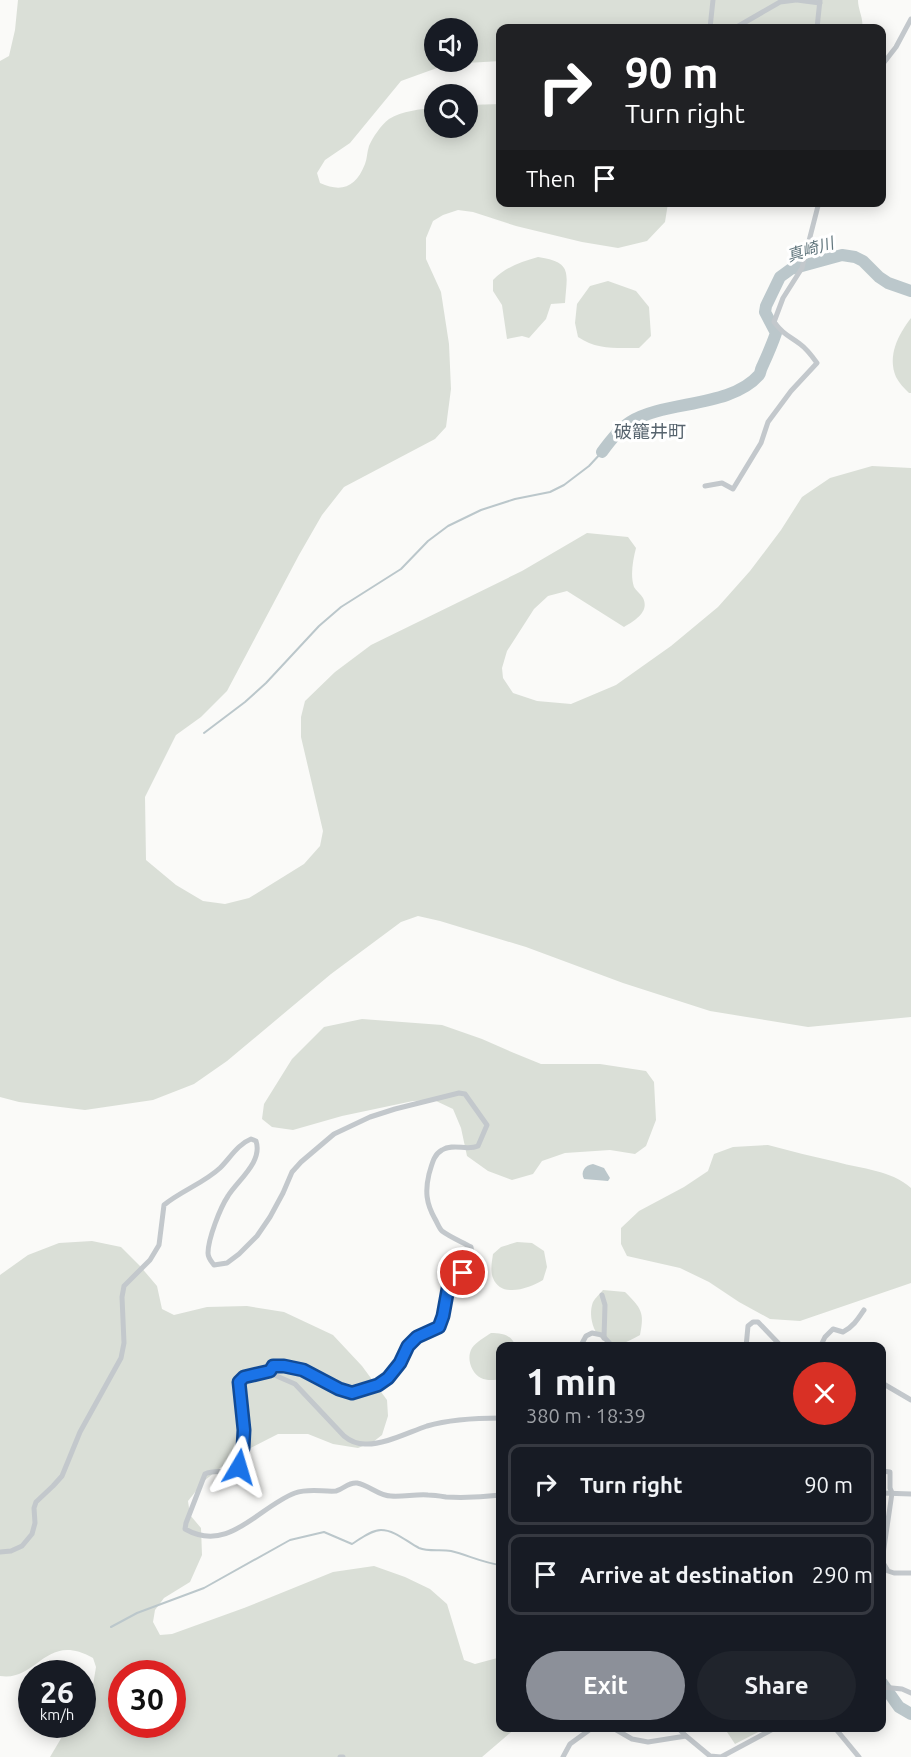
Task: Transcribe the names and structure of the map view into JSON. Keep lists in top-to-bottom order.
{
  "districts": ["破籠井町"],
  "water": ["真崎川"],
  "page": {
    "turn": ["90 m", "Turn right"],
    "then": "Then",
    "heading": ["1 min", "380 m · 18:39"],
    "list": [
      {
        "name": "Turn right",
        "value": "90 m"
      },
      {
        "name": "Arrive at destination",
        "value": "290 m"
      }
    ],
    "buttons": ["Exit", "Share"],
    "speed": "26 km/h",
    "limit": "30"
  }
}
